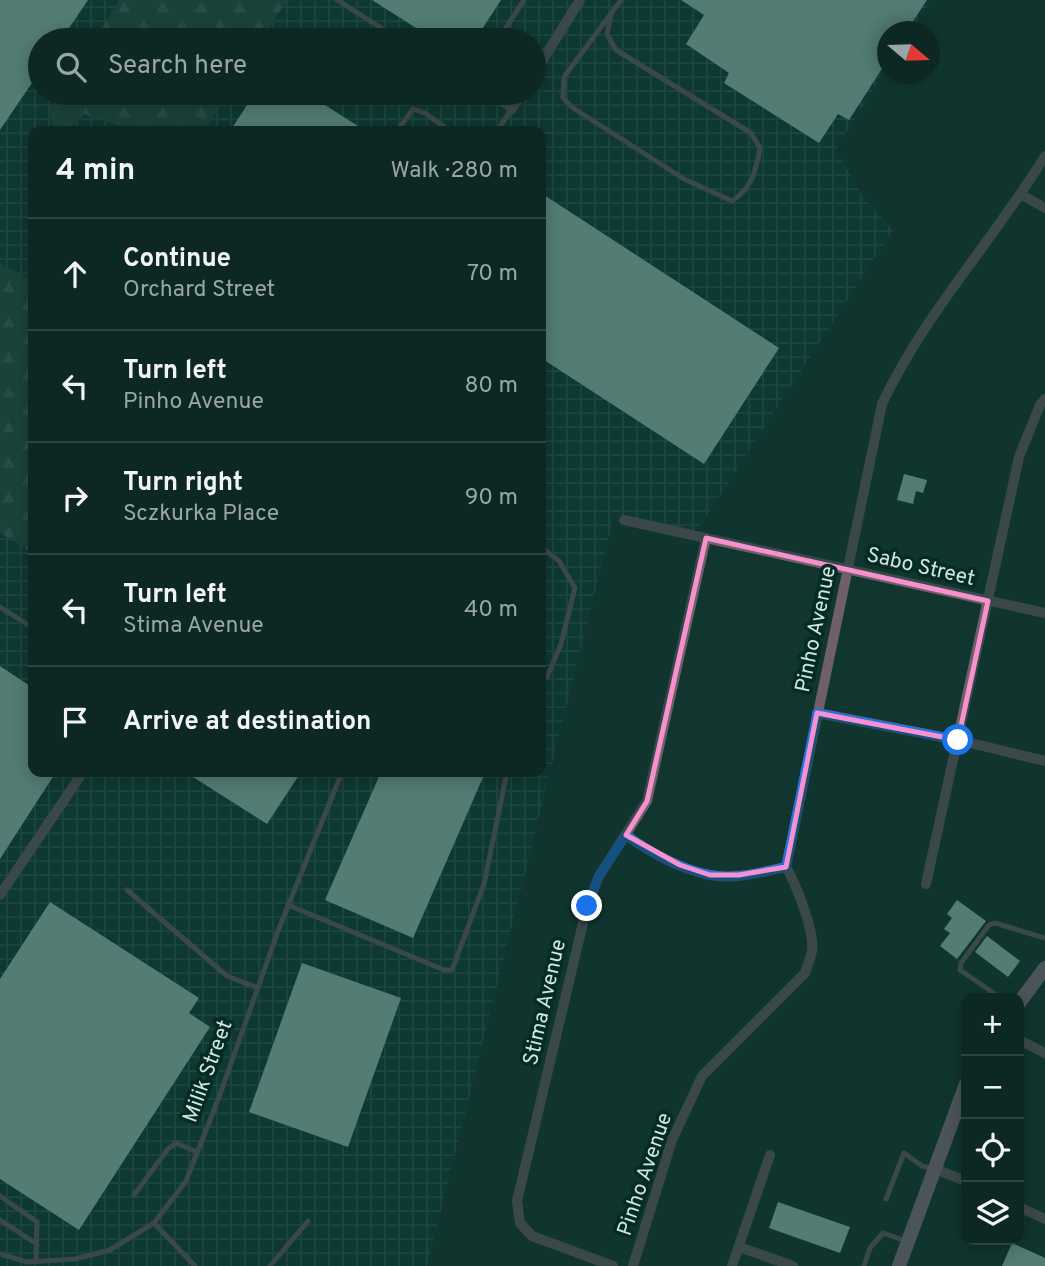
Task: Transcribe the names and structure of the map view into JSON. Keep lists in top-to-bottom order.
{
  "streets": {
    "street": ["Sabo Street", "Pinho Avenue", "Stima Avenue"],
    "lane": ["Milik Street"]
  },
  "crossings": [
    ["Sabo Street", "Pinho Avenue"],
    ["Sabo Street", "Stima Avenue"]
  ],
  "north": "right",
  "page": {
    "search": "Search here",
    "heading": ["4 min", "Walk · 280 m"],
    "list": [
      ["Continue", "Orchard Street", "70 m"],
      ["Turn left", "Pinho Avenue", "80 m"],
      ["Turn right", "Sczkurka Place", "90 m"],
      ["Turn left", "Stima Avenue", "40 m"],
      "Arrive at destination"
    ],
    "map_buttons": ["+", "−"]
  }
}
